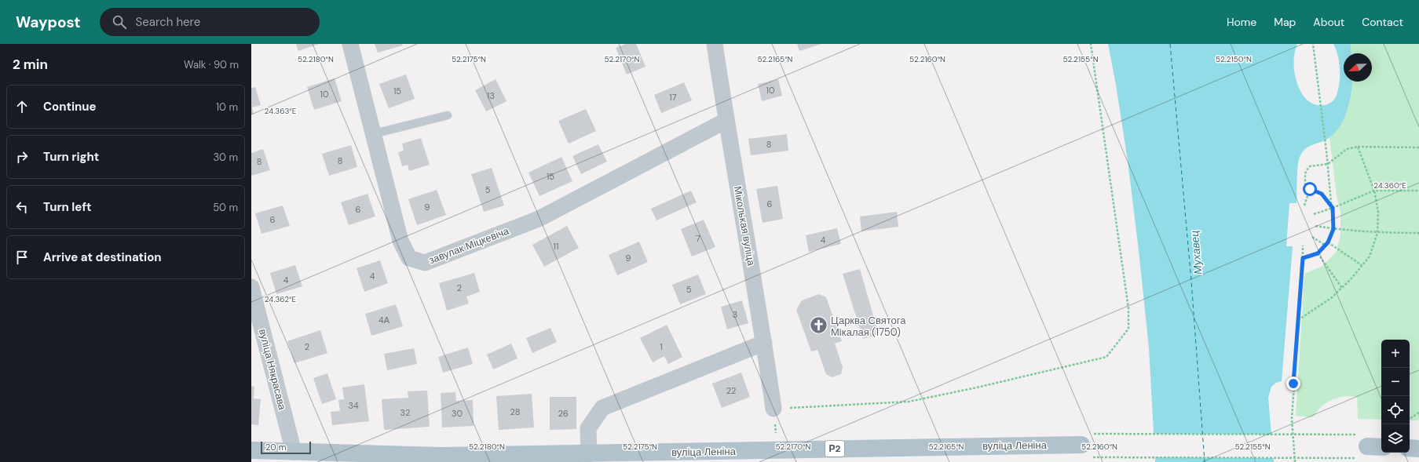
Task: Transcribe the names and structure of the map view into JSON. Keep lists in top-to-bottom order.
{
  "streets": {
    "main road": ["вуліца Леніна", "Р2"],
    "street": ["Міколькая вуліца", "завулак Міцкевіча", "вуліца Някрасава"]
  },
  "crossings": [
    ["Міколькая вуліца", "завулак Міцкевіча"],
    ["вуліца Някрасава", "вуліца Леніна"]
  ],
  "water": ["Мухавец"],
  "places": {
    "church": ["Царква Святога Мікалая (1750)"]
  },
  "house_numbers": [
    "10",
    "15",
    "10",
    "13",
    "17",
    "8",
    "8",
    "8",
    "15",
    "5",
    "6",
    "9",
    "6",
    "6",
    "7",
    "4",
    "11",
    "9",
    "4",
    "4",
    "2",
    "5",
    "3",
    "4А",
    "2",
    "1",
    "22",
    "34",
    "28",
    "32",
    "30",
    "26"
  ],
  "scale_bar": "20 m",
  "north": "bottom left",
  "page": {
    "header": "Waypost",
    "search": "Search here",
    "nav": [
      "Home",
      "Map",
      "About",
      "Contact"
    ],
    "heading": ["2 min", "Walk · 90 m"],
    "list": [
      ["Continue", "10 m"],
      ["Turn right", "30 m"],
      ["Turn left", "50 m"],
      "Arrive at destination"
    ],
    "map_buttons": ["+", "−"],
    "scale": "20 m"
  },
  "coordinates": [
    "52.2180°N",
    "52.2175°N",
    "52.2170°N",
    "52.2165°N",
    "52.2160°N",
    "52.2155°N",
    "52.2150°N",
    "24.363°E",
    "24.360°E",
    "24.362°E"
  ]
}
